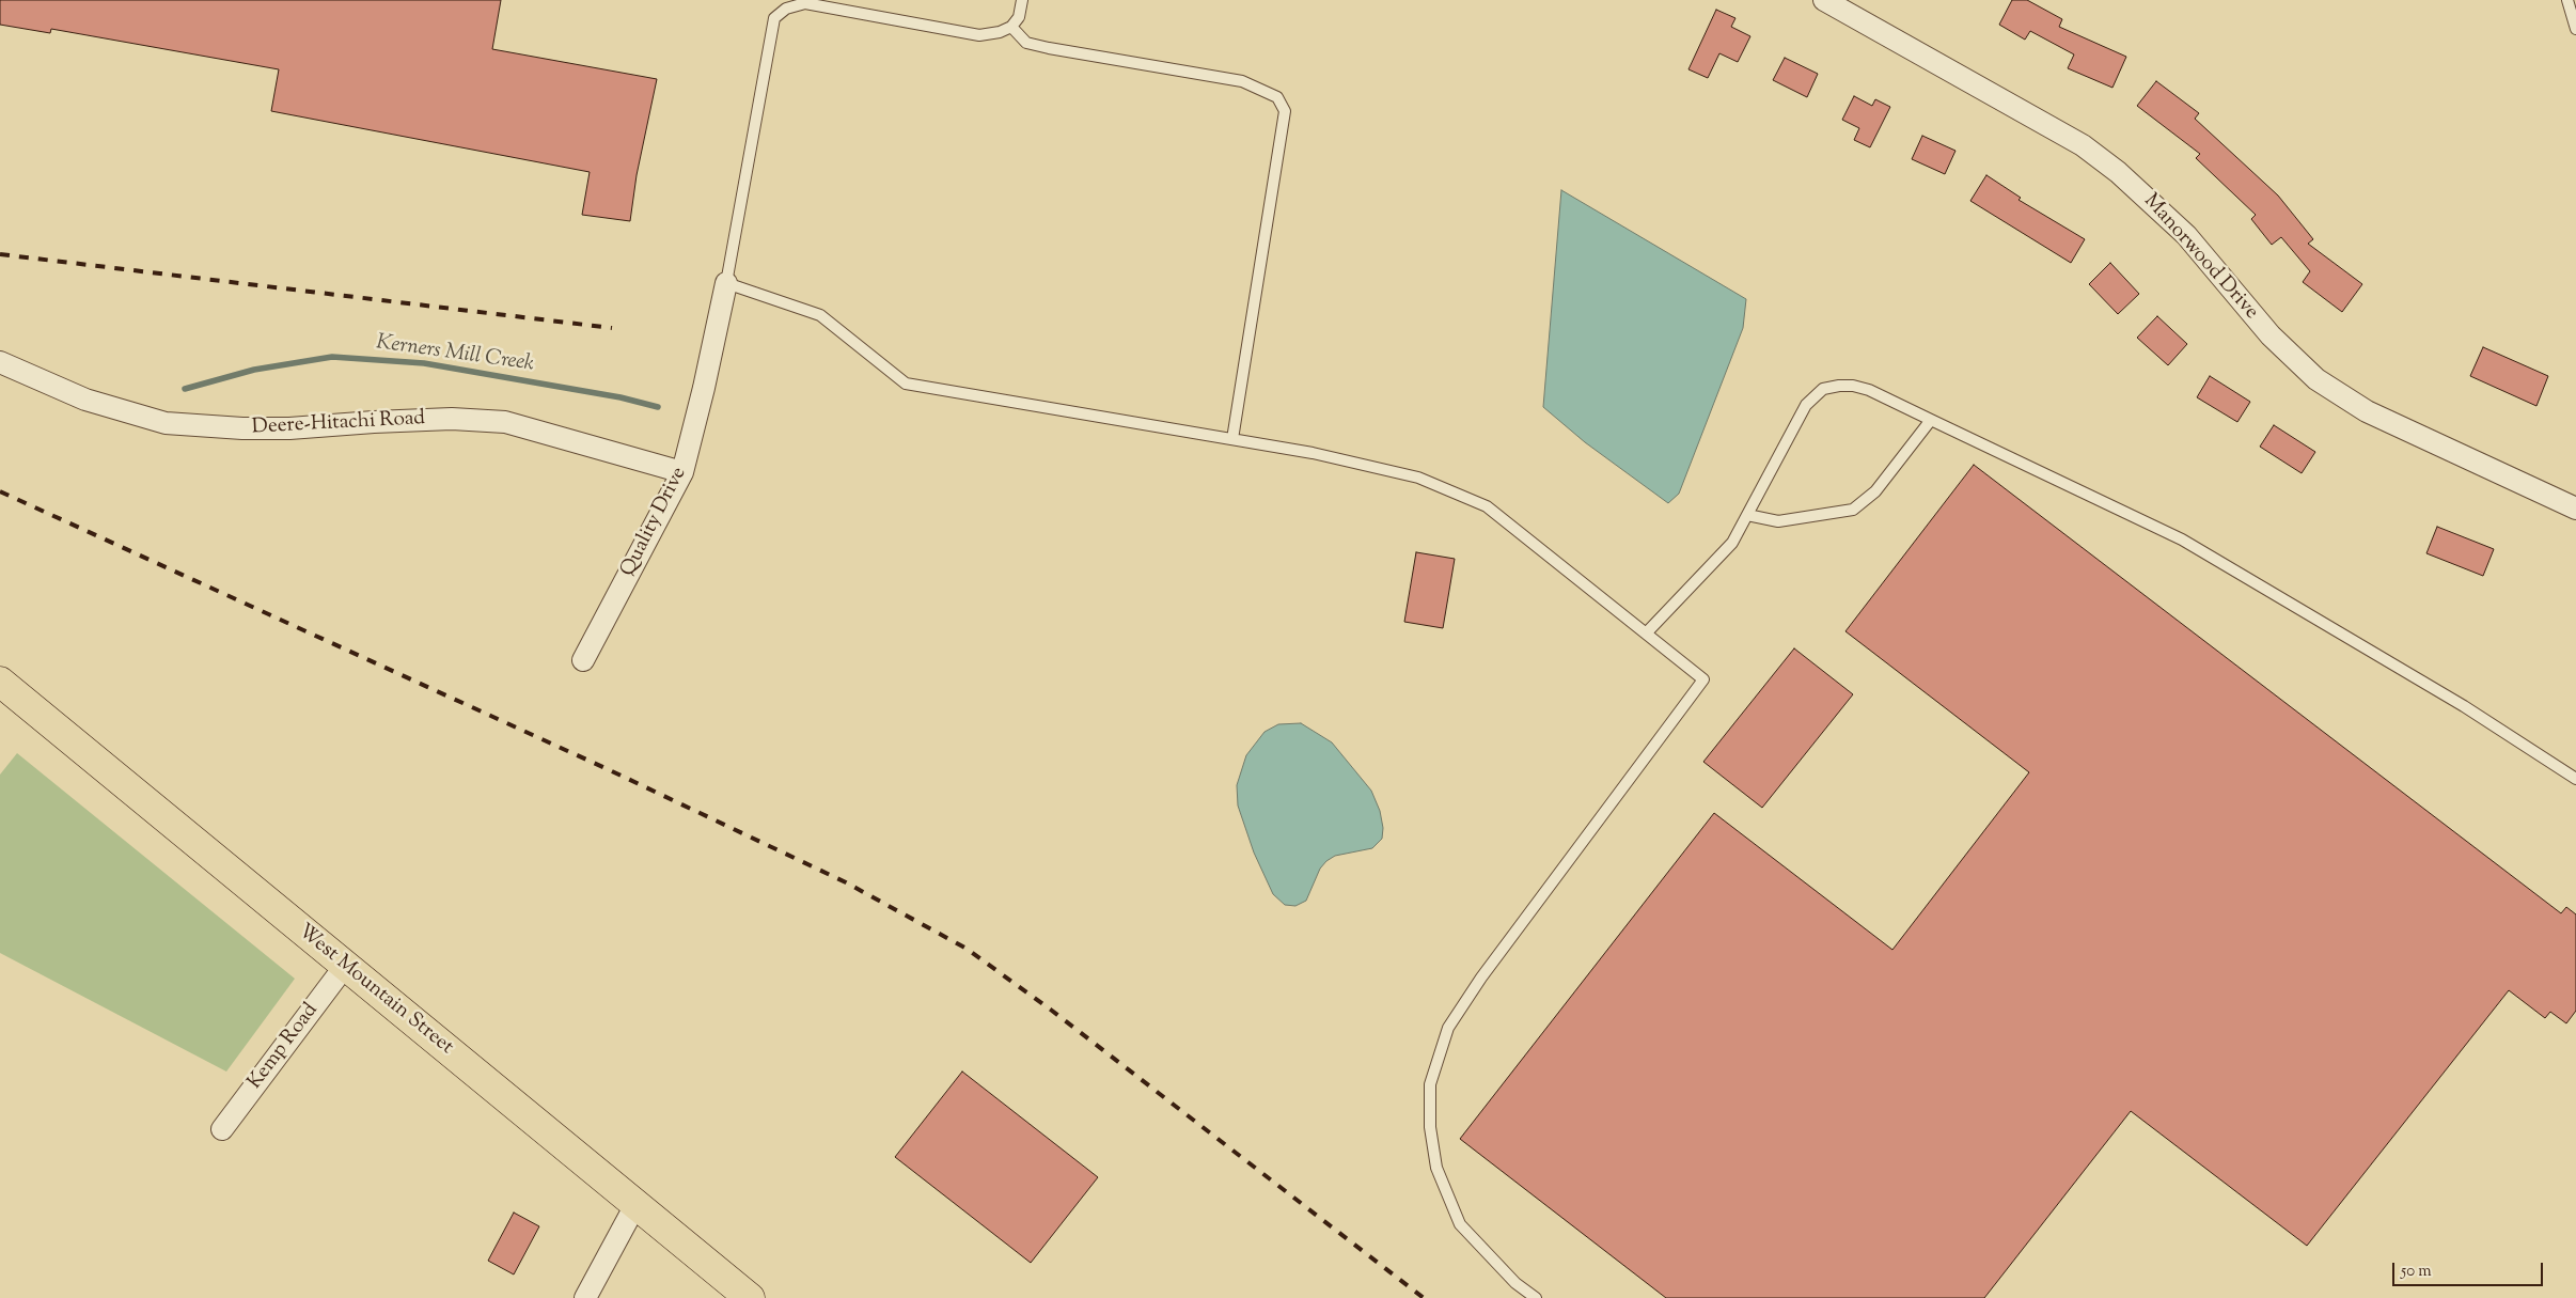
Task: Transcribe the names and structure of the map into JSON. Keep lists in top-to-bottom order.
{
  "streets": {
    "main road": ["West Mountain Street"],
    "street": [
      "Manorwood Drive",
      "Deere-Hitachi Road",
      "Quality Drive",
      "Kemp Road"
    ]
  },
  "crossings": [
    ["Deere-Hitachi Road", "Quality Drive"],
    ["West Mountain Street", "Kemp Road"]
  ],
  "water": ["Kerners Mill Creek"],
  "scale_bar": "50 m"
}
